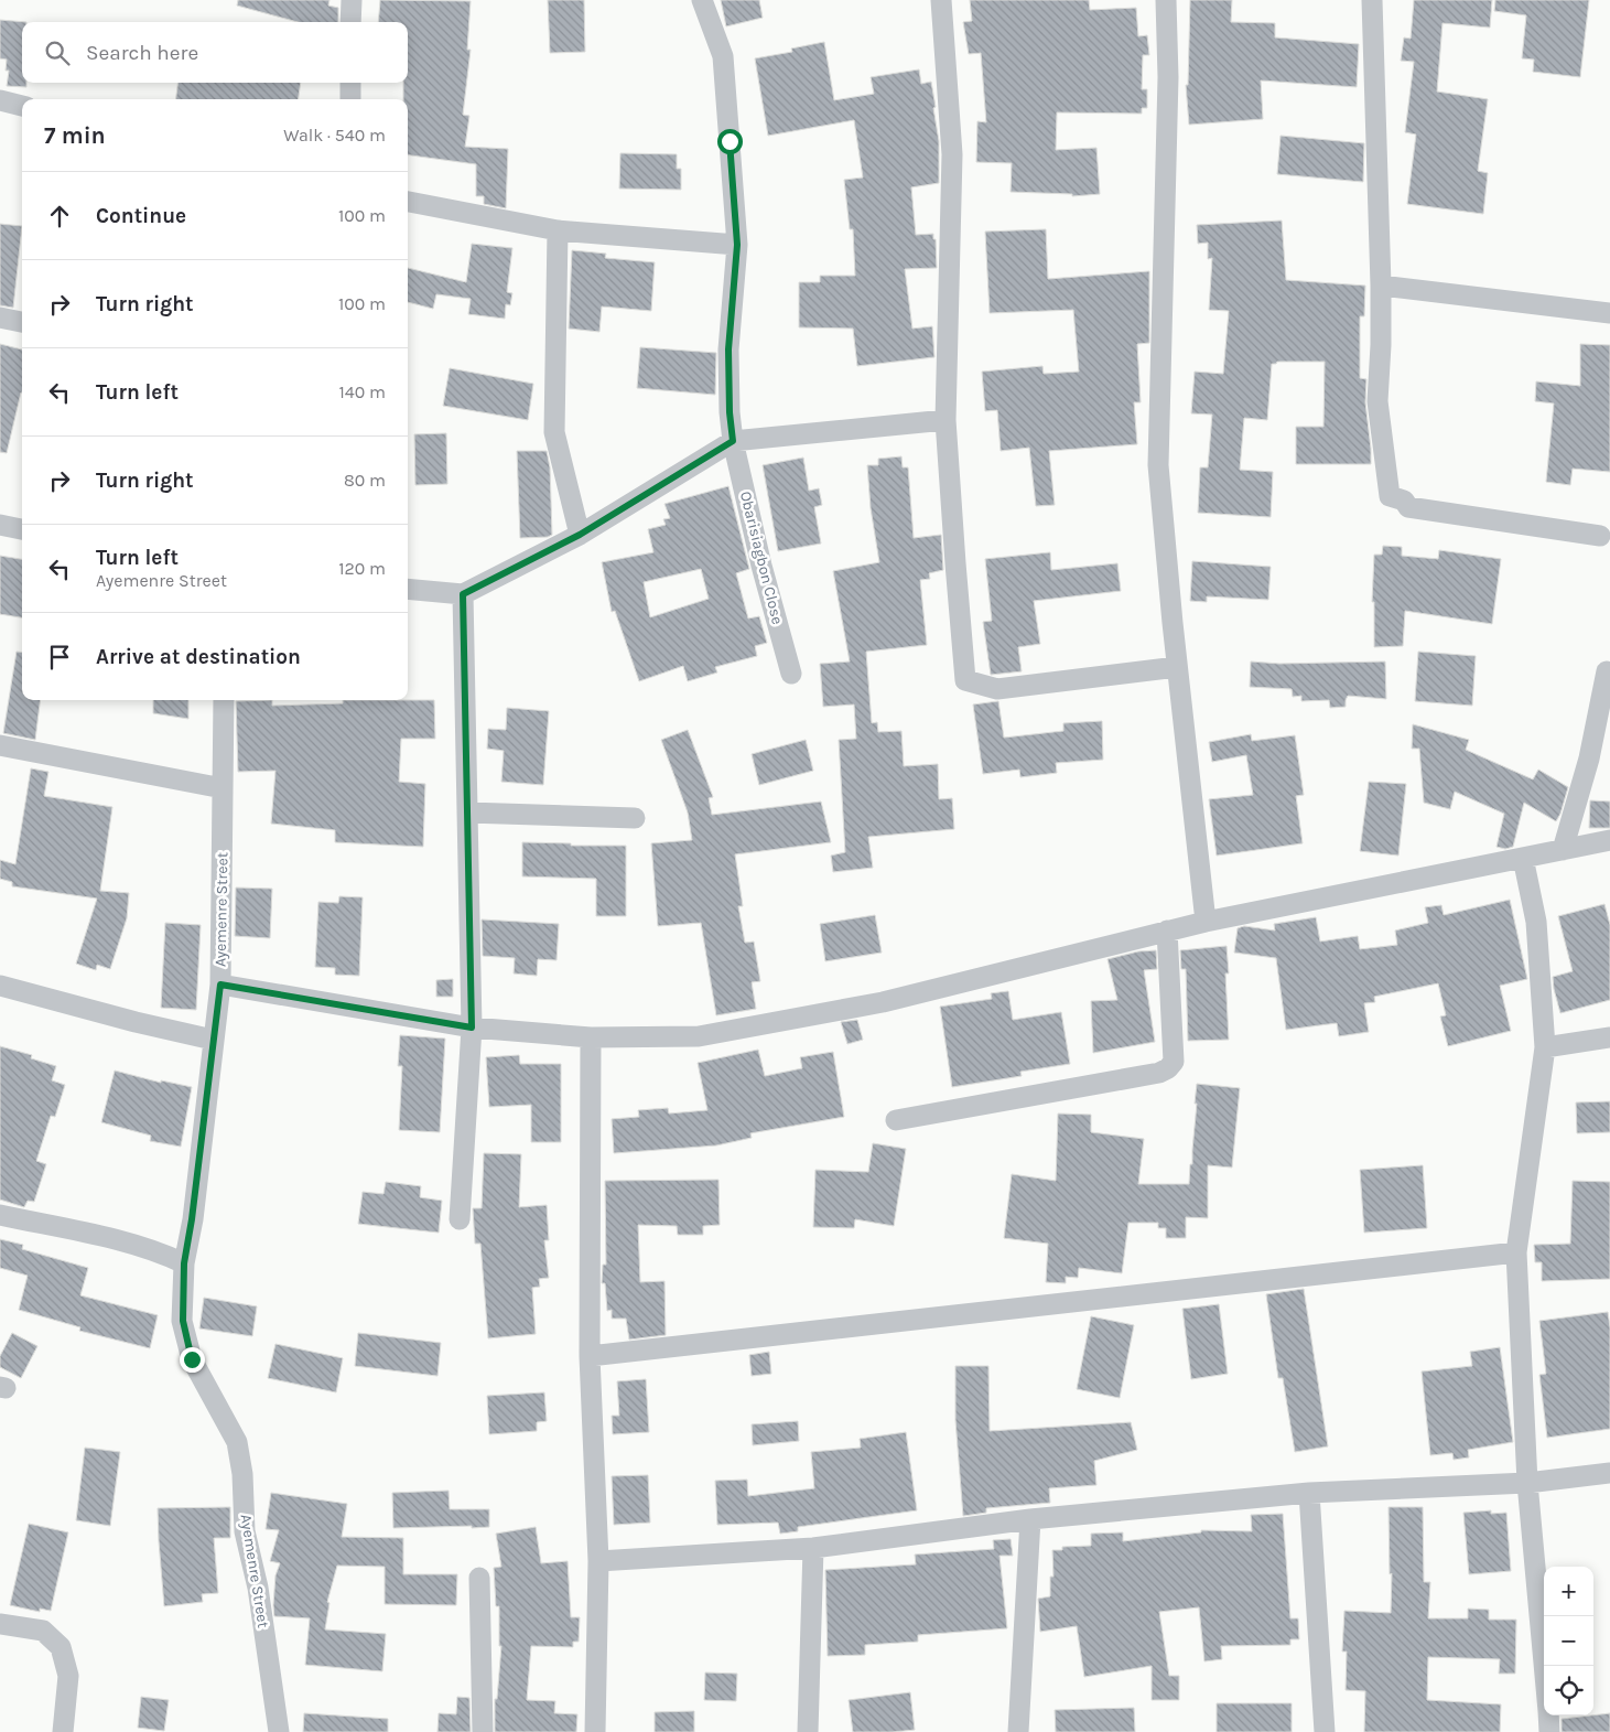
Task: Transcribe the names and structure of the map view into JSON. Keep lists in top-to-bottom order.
{
  "streets": {
    "street": ["Obarisiagbon Close", "Ayemenre Street"]
  },
  "page": {
    "search": "Search here",
    "heading": ["7 min", "Walk · 540 m"],
    "list": [
      ["Continue", "100 m"],
      ["Turn right", "100 m"],
      ["Turn left", "140 m"],
      ["Turn right", "80 m"],
      ["Turn left", "Ayemenre Street", "120 m"],
      "Arrive at destination"
    ],
    "map_buttons": ["+", "−"]
  }
}
